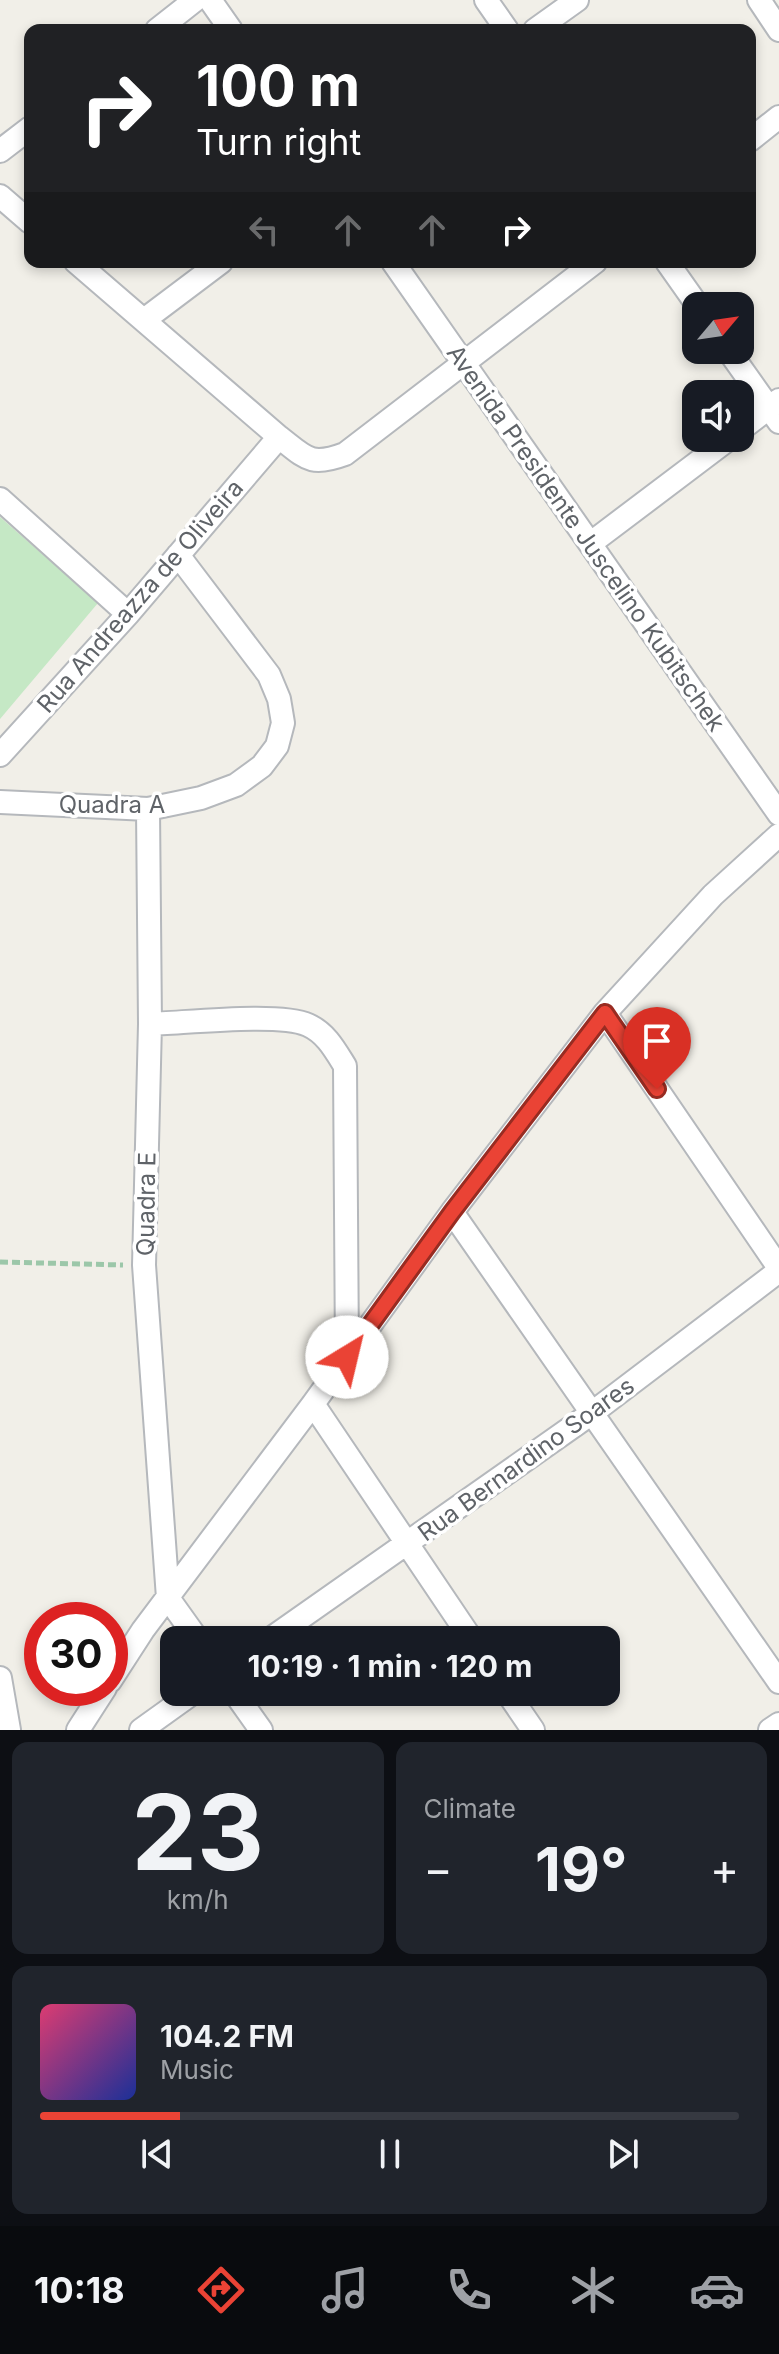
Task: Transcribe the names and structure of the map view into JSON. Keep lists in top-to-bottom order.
{
  "streets": {
    "street": [
      "Avenida Presidente Juscelino Kubitschek",
      "Rua Andreazza de Oliveira",
      "Quadra A",
      "Quadra E",
      "Rua Bernardino Soares"
    ]
  },
  "crossings": [
    ["Rua Andreazza de Oliveira", "Quadra A"],
    ["Quadra A", "Quadra E"]
  ],
  "north": "top right",
  "page": {
    "turn": ["100 m", "Turn right"],
    "limit": "30",
    "trip": "10:19 · 1 min · 120 m",
    "tile": [
      ["23", "km/h"],
      "Climate"
    ],
    "heat": ["−", "19°", "+"],
    "song": ["104.2 FM", "Music"],
    "tabs": "10:18"
  }
}
